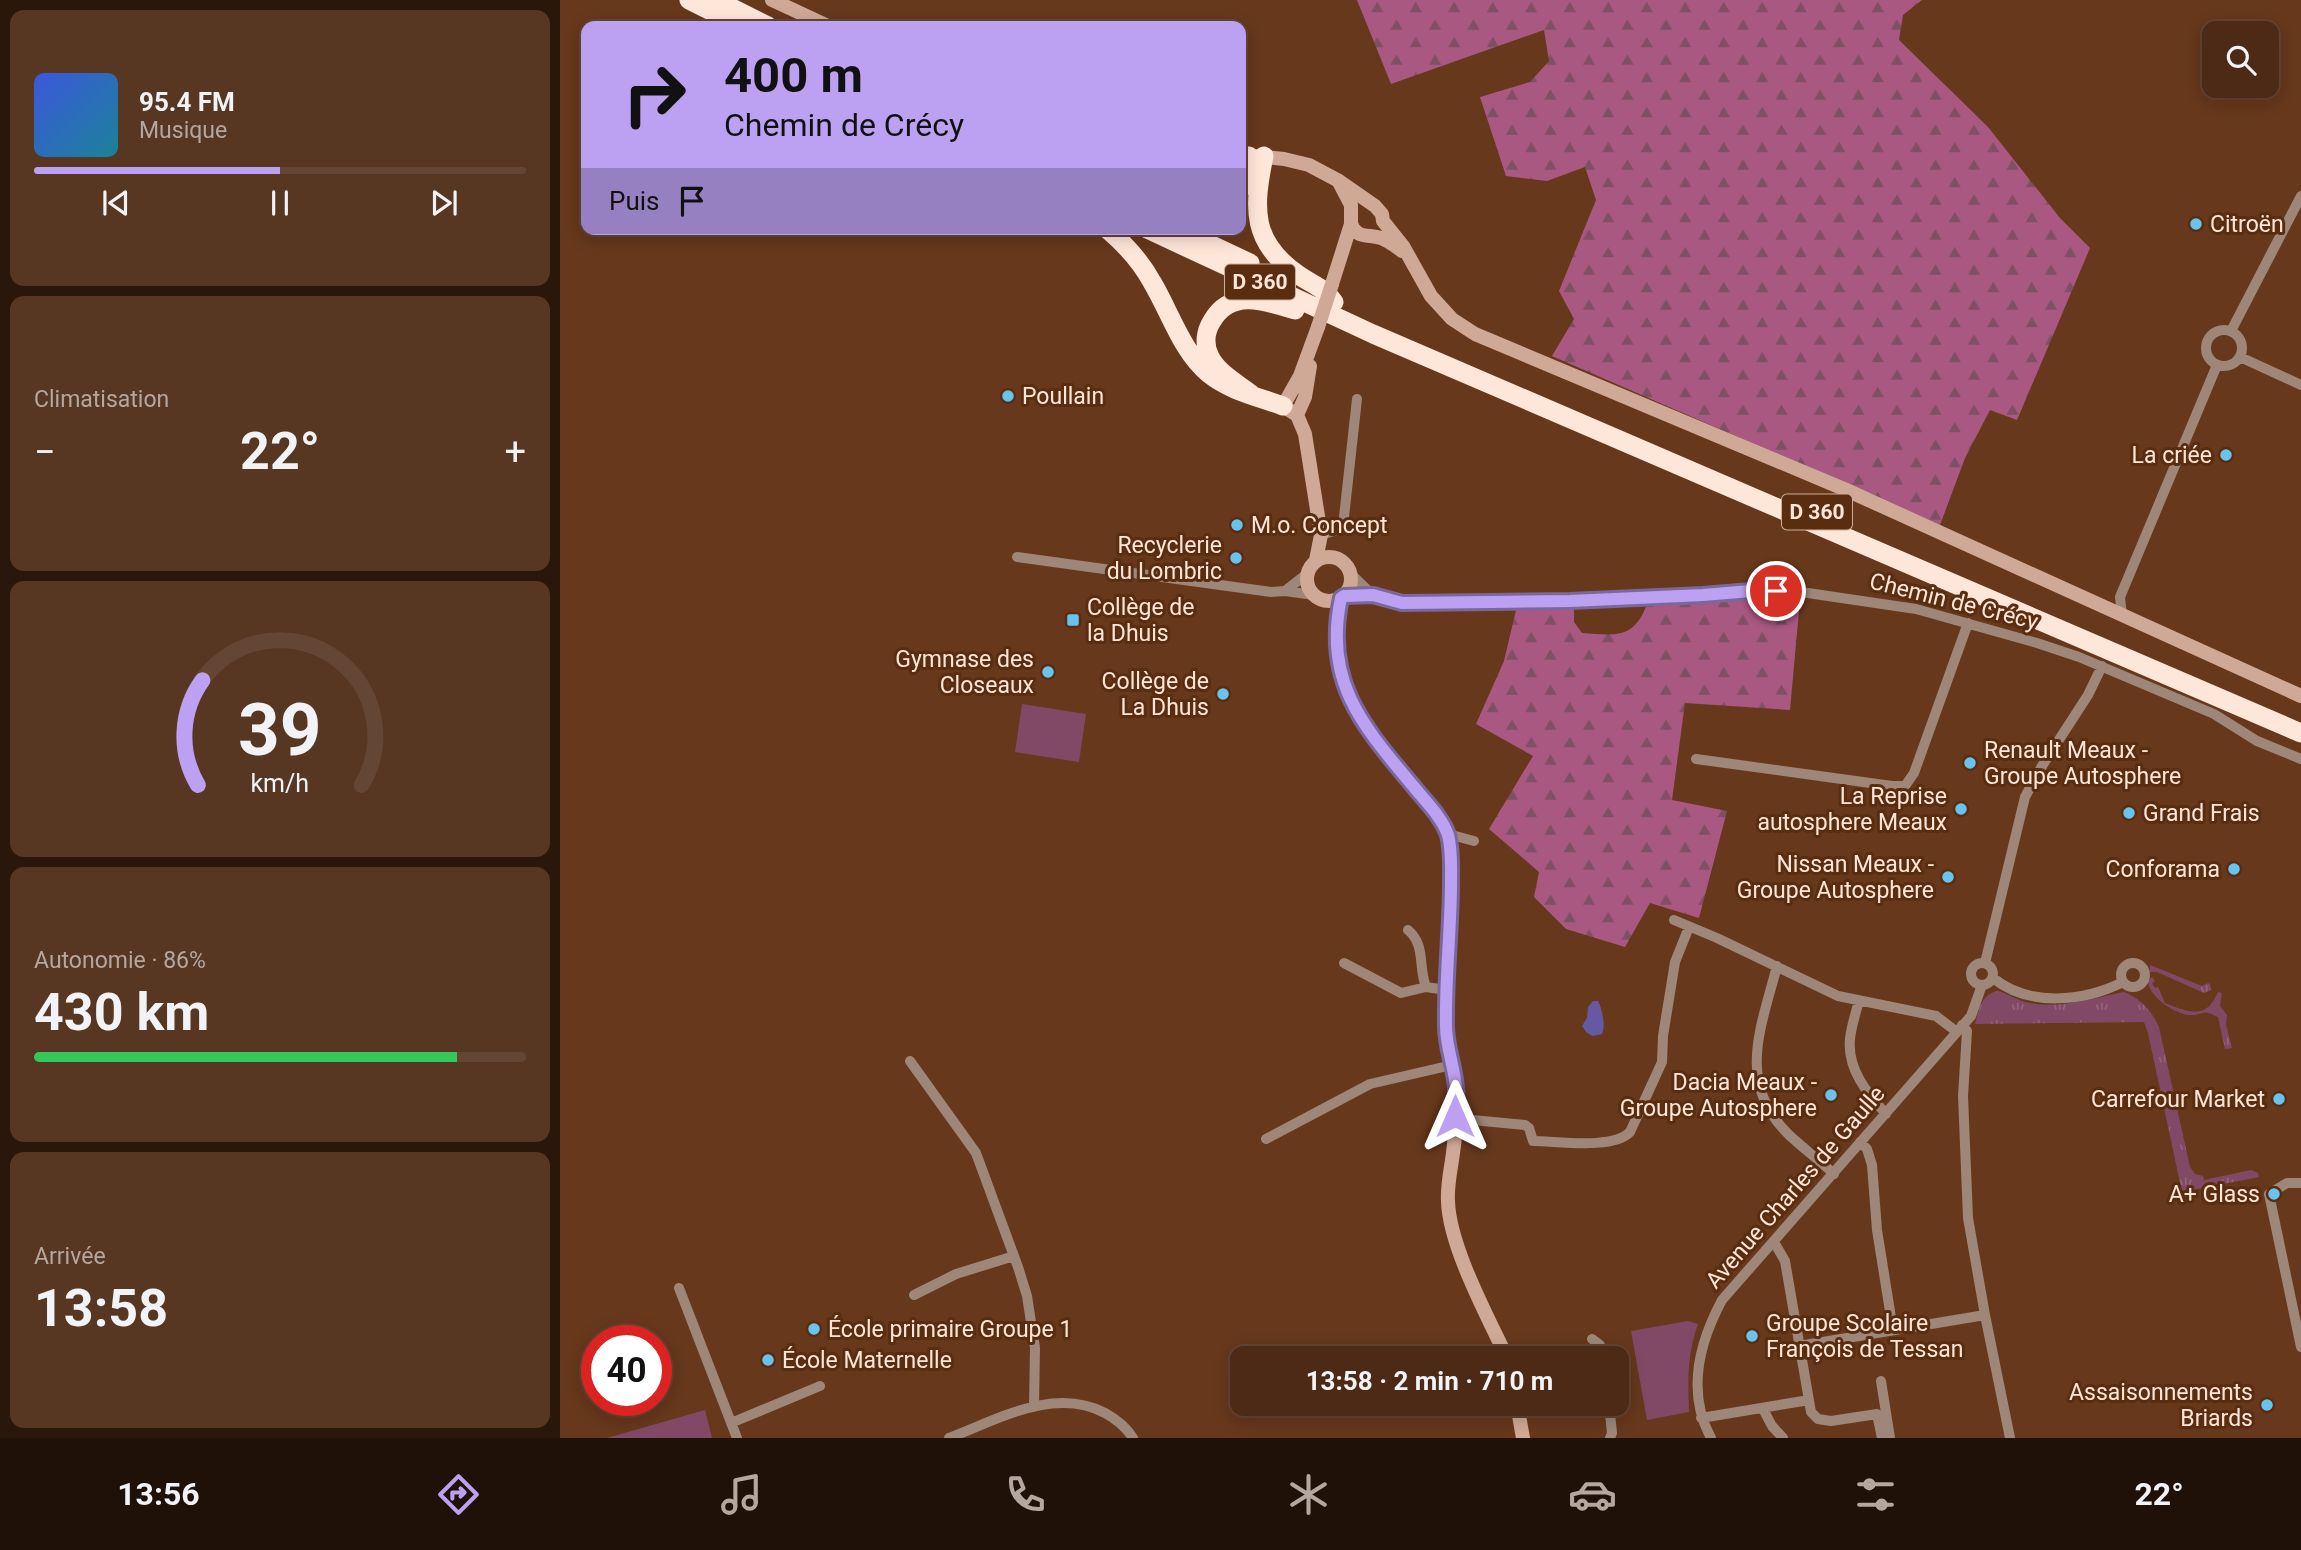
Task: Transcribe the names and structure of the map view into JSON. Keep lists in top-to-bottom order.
{
  "streets": {
    "highway": ["D 360"],
    "street": ["Chemin de Crécy", "Avenue Charles de Gaulle"]
  },
  "places": {
    "other": [
      "Citroën",
      "Poullain",
      "La criée",
      "M.o. Concept",
      "Recyclerie du Lombric",
      "Gymnase des Closeaux",
      "Collège de La Dhuis",
      "Renault Meaux - Groupe Autosphere",
      "La Reprise autosphere Meaux",
      "Grand Frais",
      "Conforama",
      "Nissan Meaux - Groupe Autosphere",
      "Dacia Meaux - Groupe Autosphere",
      "Carrefour Market",
      "A+ Glass",
      "École primaire Groupe 1",
      "Groupe Scolaire François de Tessan",
      "École Maternelle",
      "Assaisonnements Briards"
    ],
    "transit": ["Collège de la Dhuis"]
  },
  "page": {
    "turn": ["400 m", "Chemin de Crécy"],
    "song": ["95.4 FM", "Musique"],
    "then": "Puis",
    "tile": [
      "Climatisation",
      ["Autonomie · 86%", "430 km"],
      ["Arrivée", "13:58"]
    ],
    "heat": ["−", "22°", "+"],
    "limit": "40",
    "trip": "13:58 · 2 min · 710 m",
    "tabs": ["13:56", "22°"],
    "gauge": ["39", "km/h"]
  }
}
